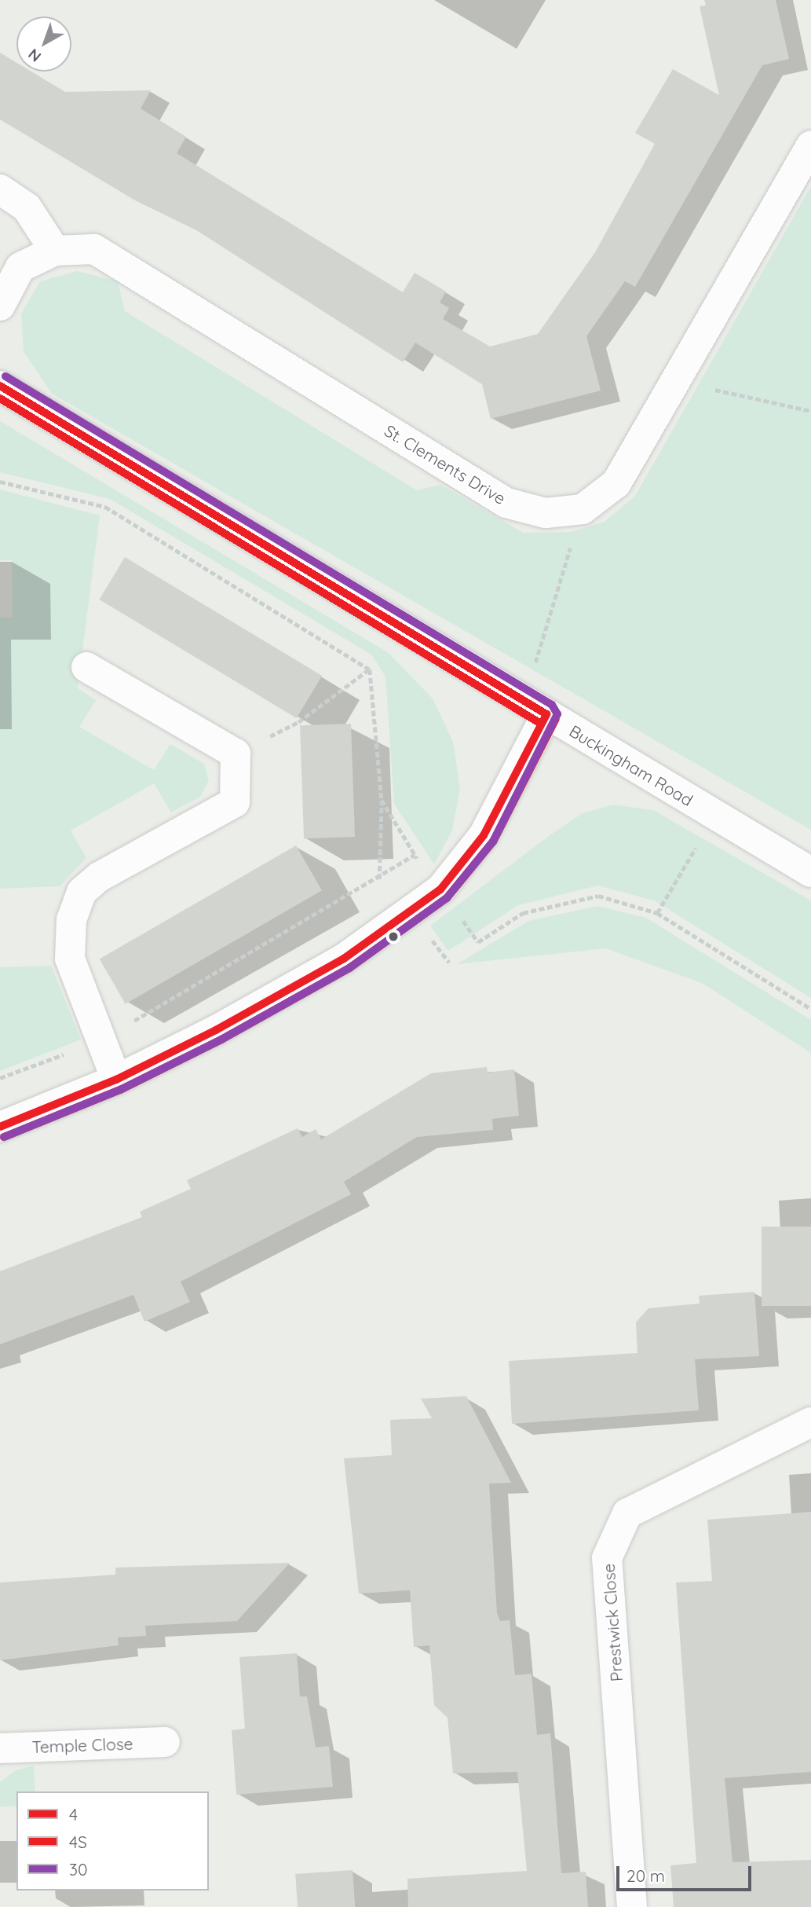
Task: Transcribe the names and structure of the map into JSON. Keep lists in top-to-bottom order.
{
  "streets": {
    "street": [
      "St. Clements Drive",
      "Buckingham Road",
      "Prestwick Close",
      "Temple Close"
    ]
  },
  "lines": ["transit line 30", "transit line 4", "transit line 4S"],
  "legend": ["4", "4S", "30"],
  "scale_bar": "20 m",
  "north": "bottom left"
}
